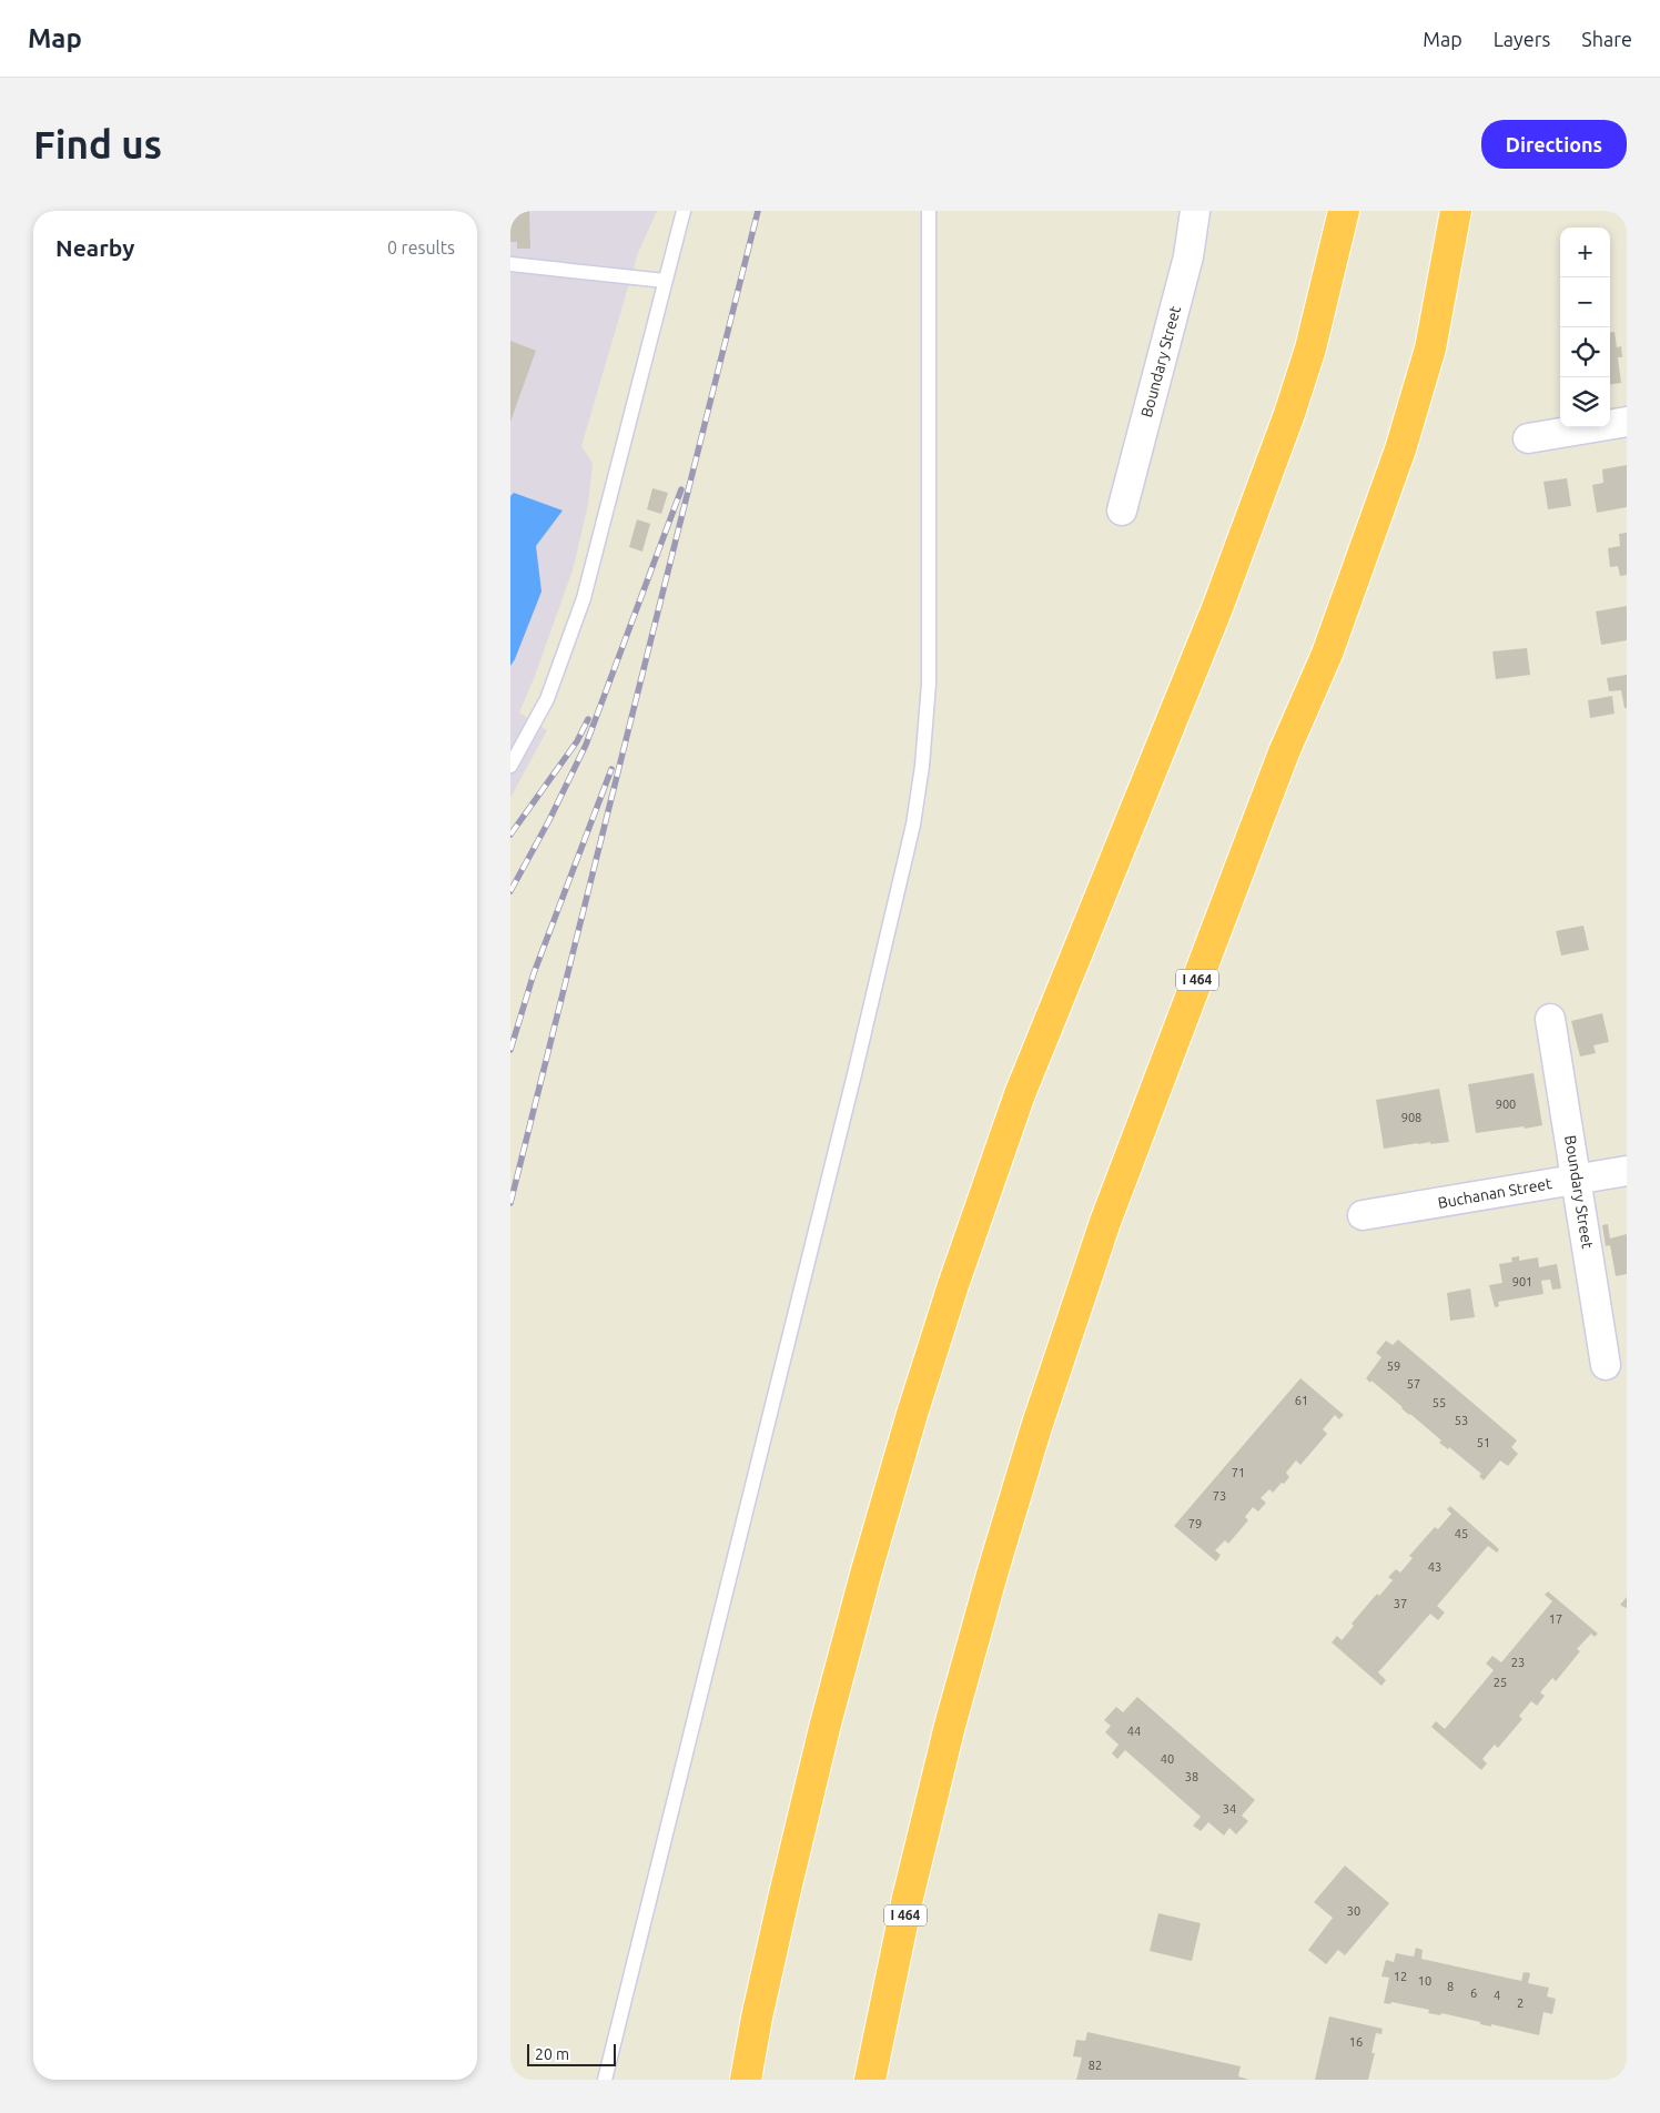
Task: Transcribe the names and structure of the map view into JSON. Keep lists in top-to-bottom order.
{
  "streets": {
    "highway": ["I 464"],
    "street": ["Boundary Street", "Buchanan Street"]
  },
  "crossings": [
    ["Boundary Street", "Buchanan Street"]
  ],
  "house_numbers": [
    "900",
    "908",
    "901",
    "59",
    "57",
    "61",
    "55",
    "53",
    "51",
    "71",
    "73",
    "79",
    "45",
    "43",
    "37",
    "17",
    "23",
    "25",
    "44",
    "40",
    "38",
    "34",
    "30",
    "12",
    "10",
    "8",
    "6",
    "4",
    "2",
    "16",
    "82"
  ],
  "scale_bar": "20 m",
  "page": {
    "header": "Map",
    "nav": ["Map", "Layers", "Share"],
    "buttons": "Directions",
    "title": "Find us",
    "heading": ["Nearby", "0 results"],
    "map_buttons": ["+", "−"],
    "scale": "20 m"
  }
}
